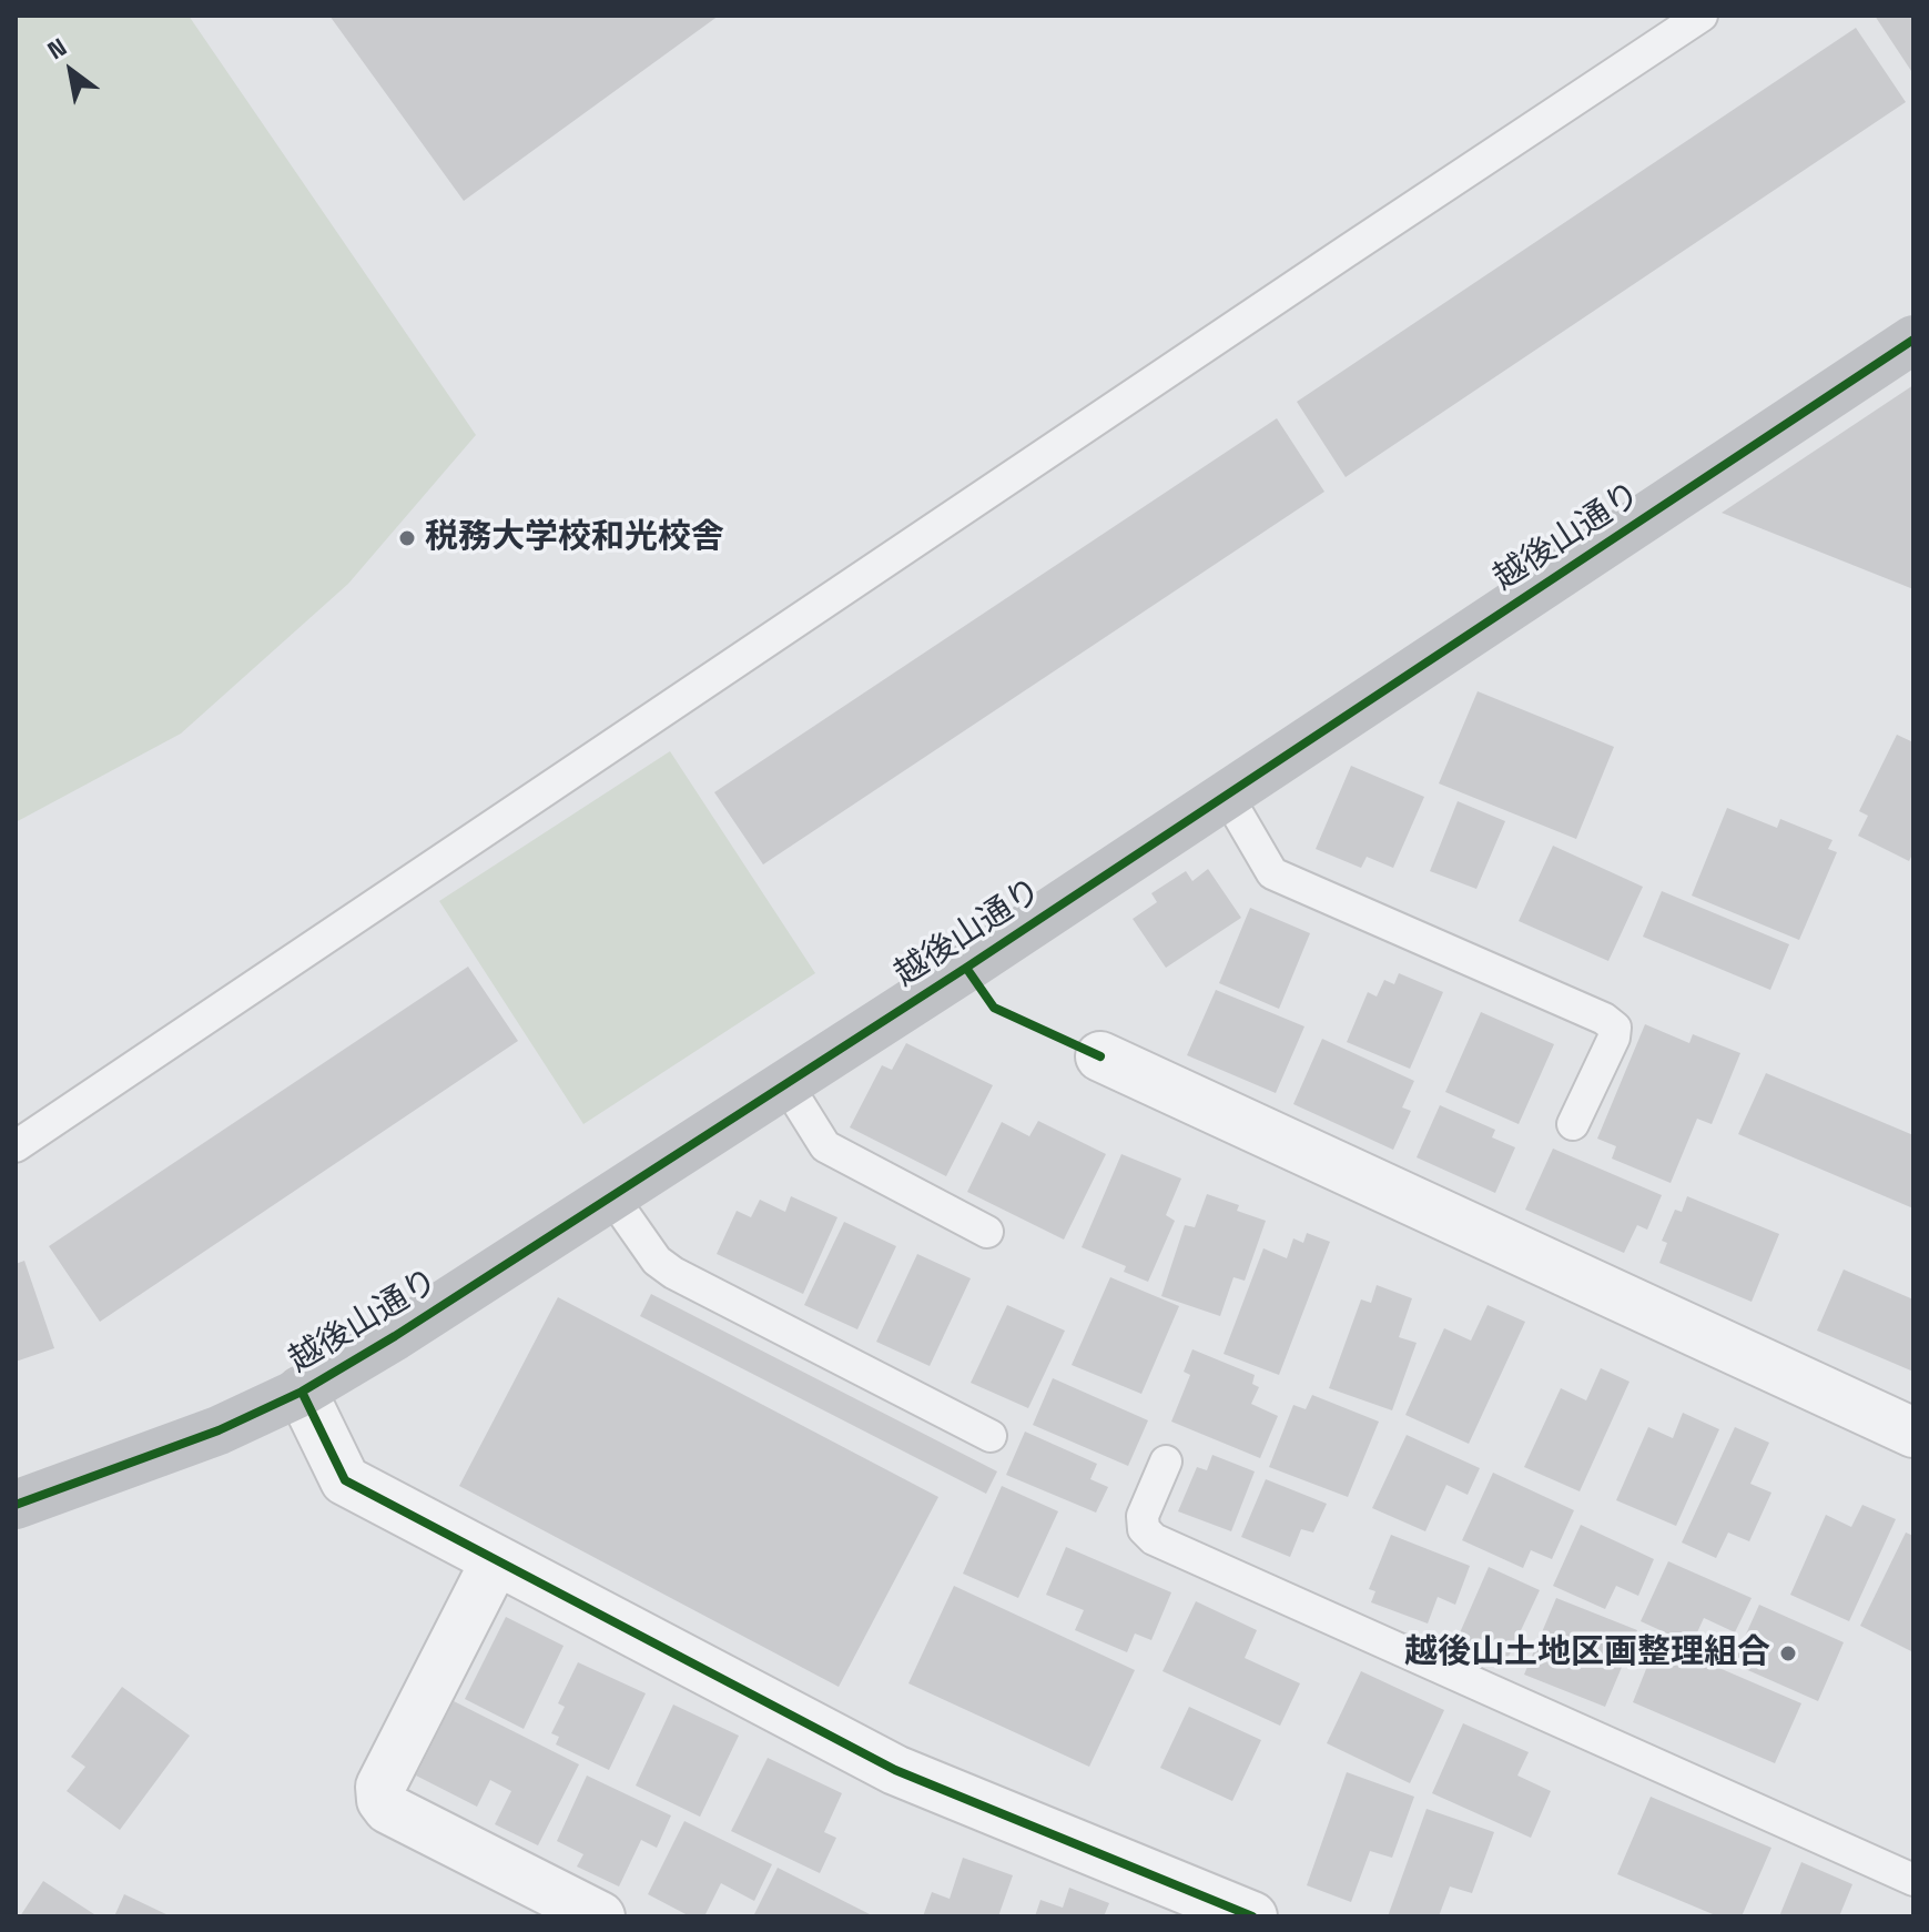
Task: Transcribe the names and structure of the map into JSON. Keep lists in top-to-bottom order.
{
  "streets": {
    "street": ["越後山通り"]
  },
  "places": ["税務大学校和光校舎", "越後山土地区画整理組合"],
  "north": "top left"
}
